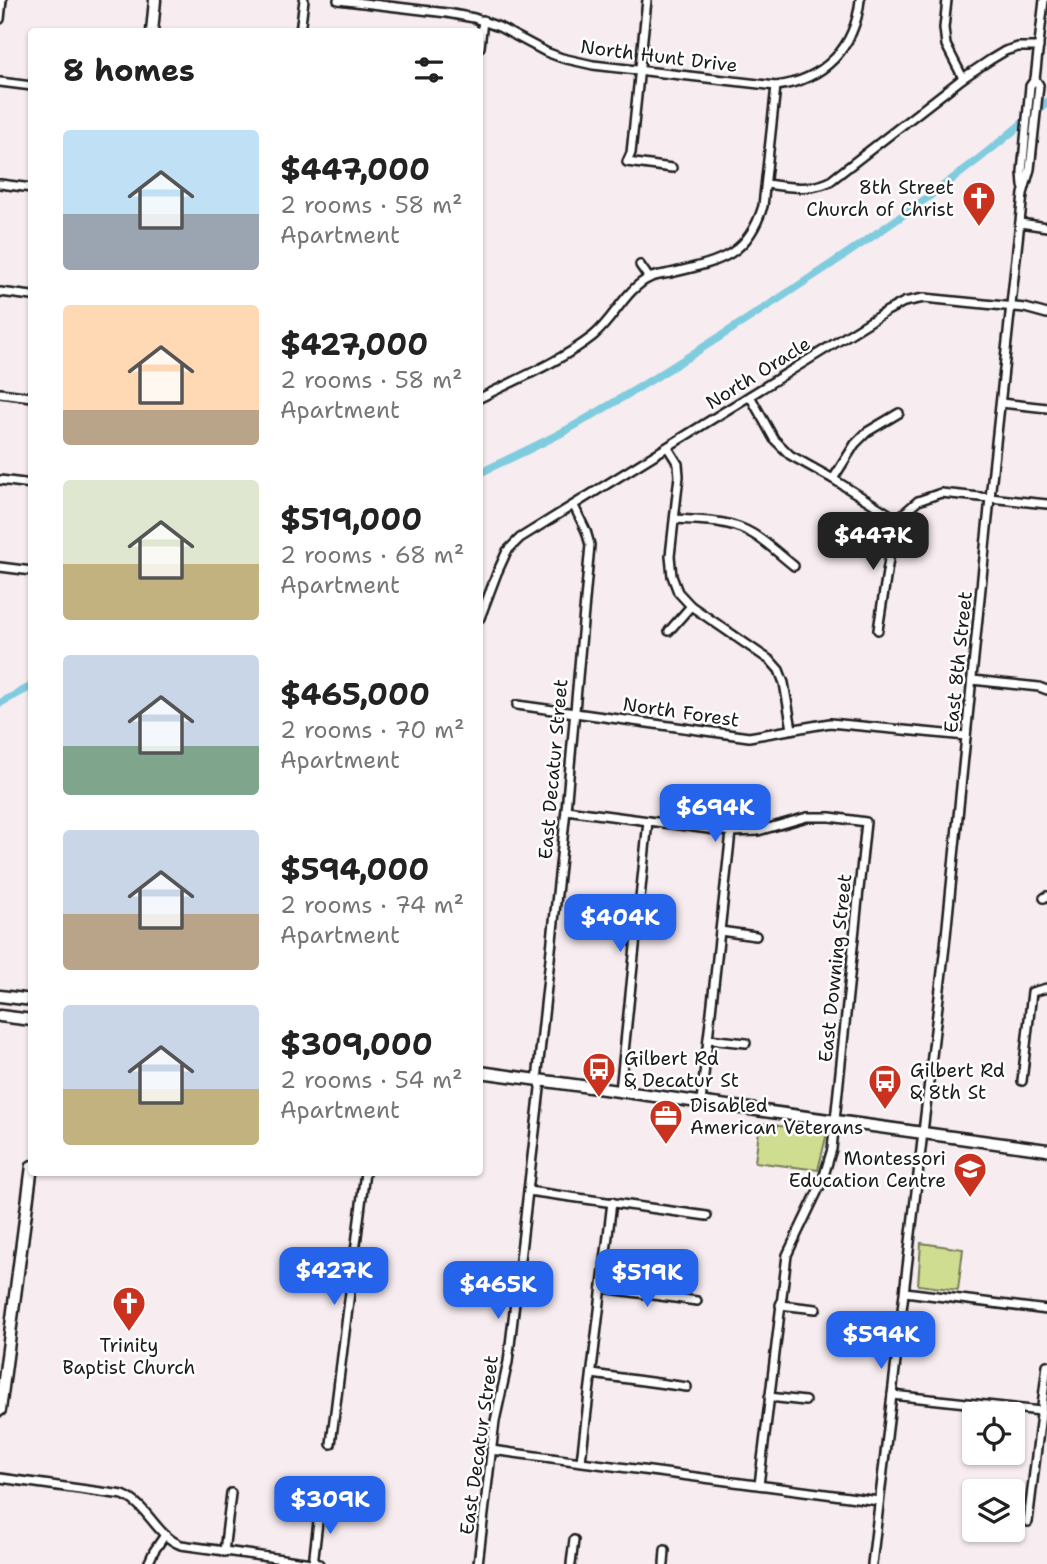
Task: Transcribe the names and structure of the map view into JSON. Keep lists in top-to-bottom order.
{
  "streets": {
    "street": [
      "North Hunt Drive",
      "North Oracle",
      "East 8th Street",
      "North Forest",
      "East Decatur Street",
      "East Downing Street"
    ]
  },
  "crossings": [
    ["North Oracle", "East 8th Street"],
    ["North Oracle", "East Decatur Street"],
    ["East 8th Street", "North Forest"],
    ["North Forest", "East Decatur Street"]
  ],
  "places": {
    "church": ["8th Street Church of Christ", "Trinity Baptist Church"],
    "bus stop": ["Gilbert Rd & Decatur St", "Gilbert Rd & 8th St"],
    "office": ["Disabled American Veterans"],
    "school or university": ["Montessori Education Centre"]
  },
  "page": {
    "heading": "8 homes",
    "list": [
      {
        "name": "$447,000",
        "note": "2 rooms · 58 m² · Apartment"
      },
      {
        "name": "$427,000",
        "note": "2 rooms · 58 m² · Apartment"
      },
      {
        "name": "$519,000",
        "note": "2 rooms · 68 m² · Apartment"
      },
      {
        "name": "$465,000",
        "note": "2 rooms · 70 m² · Apartment"
      },
      {
        "name": "$594,000",
        "note": "2 rooms · 74 m² · Apartment"
      },
      {
        "name": "$309,000",
        "note": "2 rooms · 54 m² · Apartment"
      }
    ],
    "price": [
      "$447K",
      "$694K",
      "$404K",
      "$427K",
      "$519K",
      "$465K",
      "$594K",
      "$309K"
    ]
  }
}
